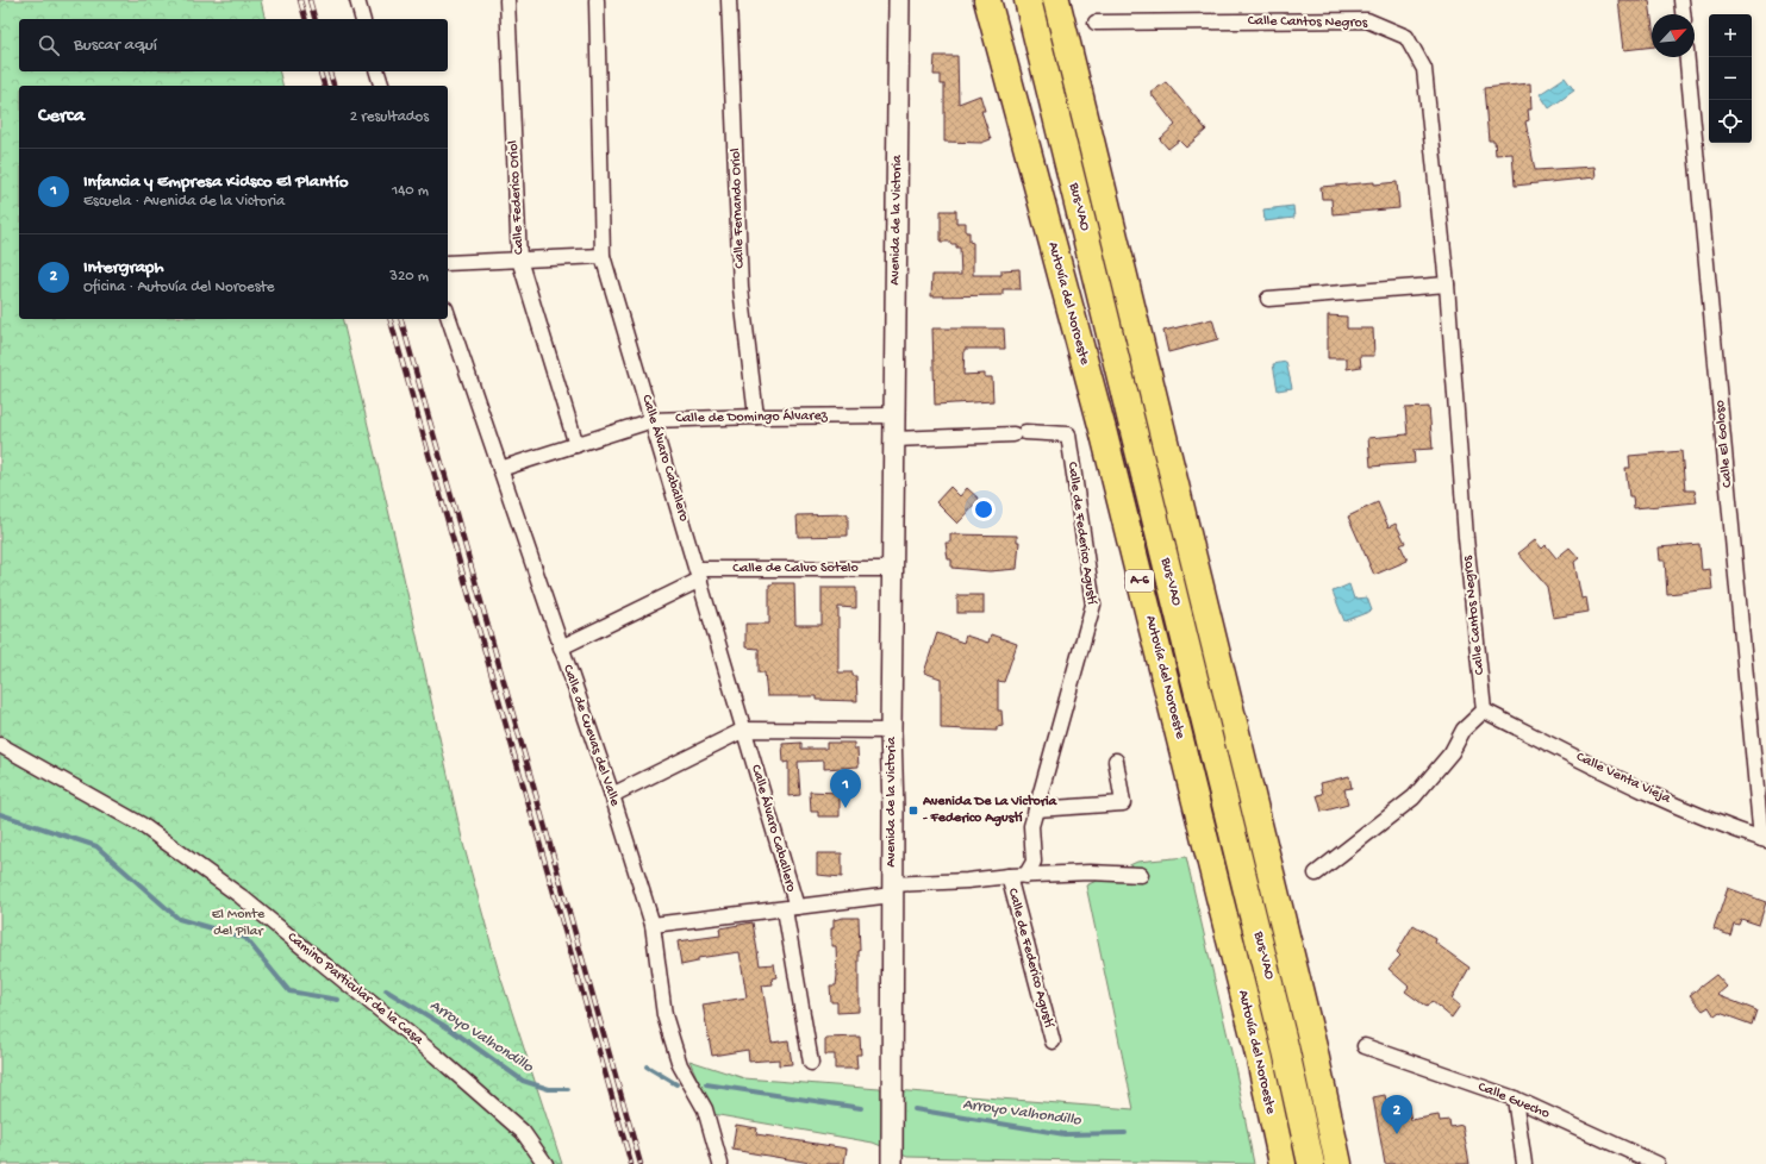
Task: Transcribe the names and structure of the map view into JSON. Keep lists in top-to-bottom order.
{
  "streets": {
    "highway": ["Bus-VAO", "Autovía del Noroeste", "A-6"],
    "street": [
      "Calle Cantos Negros",
      "Calle Federico Oriol",
      "Calle Fernando Oriol",
      "Avenida de la Victoria",
      "Calle de Domingo Álvarez",
      "Calle El Goloso",
      "Calle Álvaro Caballero",
      "Calle de Federico Agustí",
      "Calle de Calvo Sotelo",
      "Calle de Cuevas del Valle",
      "Calle Venta Vieja",
      "Camino Particular de la Casa",
      "Calle Guecho"
    ]
  },
  "crossings": [
    ["Calle Cantos Negros", "Calle Venta Vieja"],
    ["Calle Federico Oriol", "Calle de Domingo Álvarez"],
    ["Calle Fernando Oriol", "Calle de Domingo Álvarez"],
    ["Avenida de la Victoria", "Calle de Domingo Álvarez"],
    ["Avenida de la Victoria", "Calle de Federico Agustí"],
    ["Avenida de la Victoria", "Calle de Calvo Sotelo"],
    ["Calle de Domingo Álvarez", "Calle Álvaro Caballero"],
    ["Calle de Domingo Álvarez", "Calle de Cuevas del Valle"],
    ["Calle El Goloso", "Calle Venta Vieja"],
    ["Calle Álvaro Caballero", "Calle de Federico Agustí"],
    ["Calle Álvaro Caballero", "Calle de Calvo Sotelo"],
    ["Calle de Federico Agustí", "Calle de Cuevas del Valle"],
    ["Calle de Calvo Sotelo", "Calle de Cuevas del Valle"]
  ],
  "water": ["Arroyo Valhondillo"],
  "parks": ["El Monte del Pilar"],
  "places": {
    "transit": ["Avenida De La Victoria - Federico Agustí"]
  },
  "north": "top right",
  "page": {
    "map_buttons": ["+", "−"],
    "search": "Buscar aquí",
    "heading": ["Cerca", "2 resultados"],
    "list": [
      {
        "mark": "1",
        "name": "Infancia y Empresa Kidsco El Plantío",
        "note": "Escuela · Avenida de la Victoria",
        "value": "140 m"
      },
      {
        "mark": "2",
        "name": "Intergraph",
        "note": "Oficina · Autovía del Noroeste",
        "value": "320 m"
      }
    ],
    "pins": ["1", "2"]
  }
}
